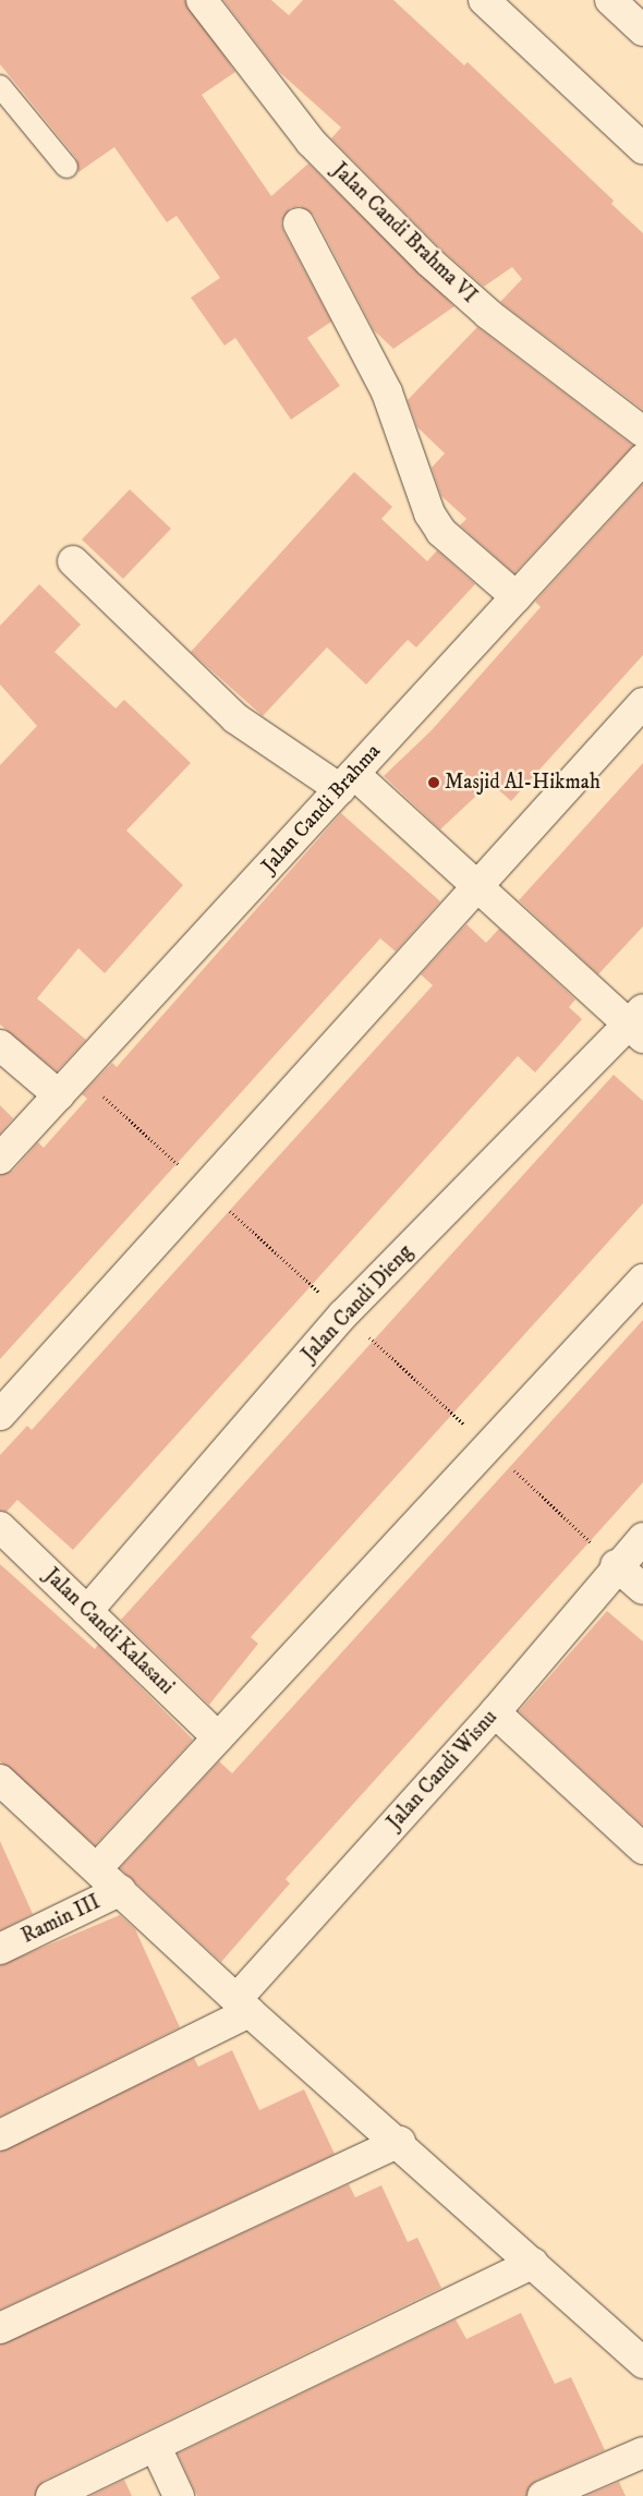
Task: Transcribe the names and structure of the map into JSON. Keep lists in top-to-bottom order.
{
  "streets": {
    "street": [
      "Jalan Candi Brahma VI",
      "Jalan Candi Brahma",
      "Jalan Candi Dieng",
      "Jalan Candi Kalasani",
      "Jalan Candi Wisnu",
      "Ramin III"
    ]
  },
  "crossings": [
    ["Jalan Candi Dieng", "Jalan Candi Kalasani"]
  ],
  "places": ["Masjid Al-Hikmah"]
}
